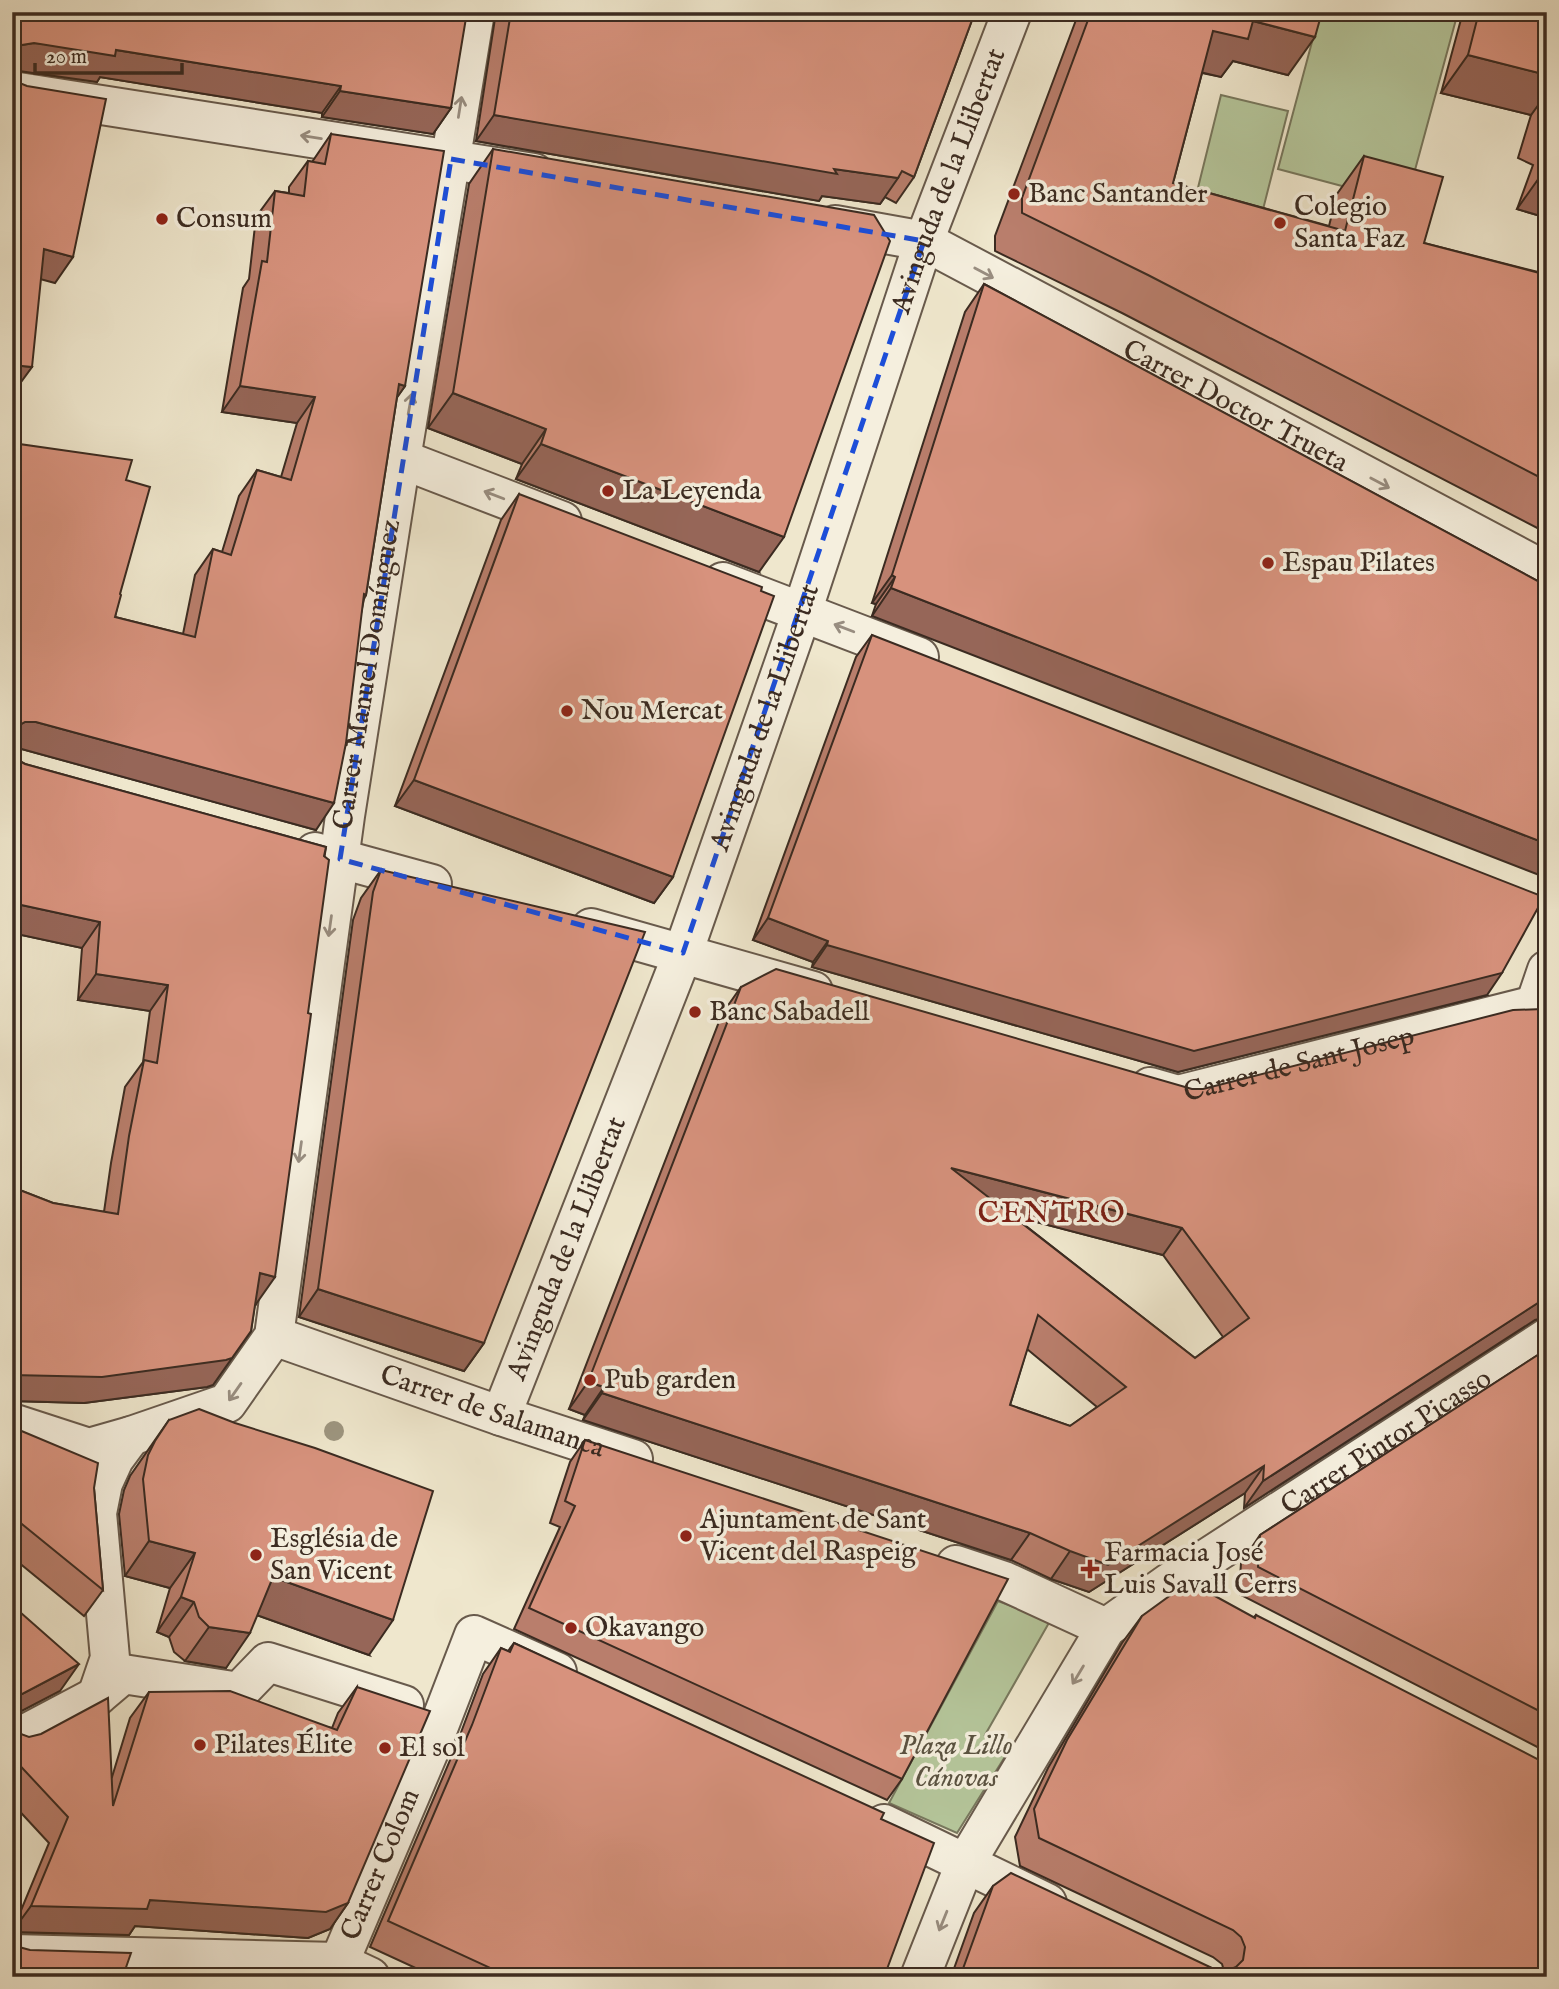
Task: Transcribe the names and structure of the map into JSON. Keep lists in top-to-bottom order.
{
  "streets": {
    "street": [
      "Avinguda de la Llibertat",
      "Carrer Doctor Trueta",
      "Carrer Manuel Domínguez",
      "Carrer de Sant Josep",
      "Carrer de Salamanca",
      "Carrer Pintor Picasso",
      "Carrer Colom"
    ]
  },
  "crossings": [
    ["Avinguda de la Llibertat", "Carrer Doctor Trueta"],
    ["Avinguda de la Llibertat", "Carrer de Salamanca"],
    ["Carrer Manuel Domínguez", "Carrer de Salamanca"]
  ],
  "one_way": ["Carrer Doctor Trueta", "Carrer Pintor Picasso"],
  "districts": ["CENTRO"],
  "parks": ["Plaza Lillo Cánovas"],
  "places": {
    "other": [
      "Banc Santander",
      "Consum",
      "Colegio Santa Faz",
      "La Leyenda",
      "Espau Pilates",
      "Nou Mercat",
      "Banc Sabadell",
      "Pub garden",
      "Ajuntament de Sant Vicent del Raspeig",
      "Església de San Vicent",
      "Okavango",
      "Pilates Élite",
      "El sol"
    ],
    "health": ["Farmacia José Luis Savall Cerrs"]
  },
  "scale_bar": "20 m"
}
